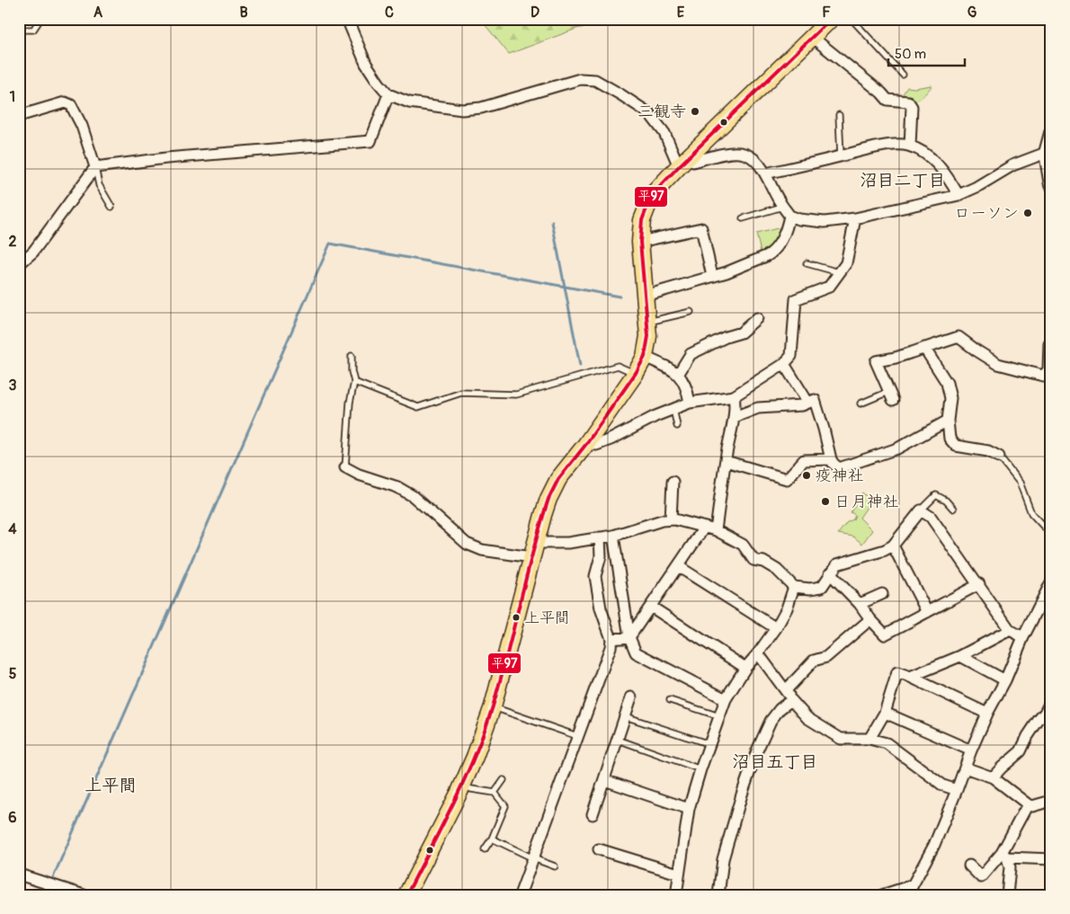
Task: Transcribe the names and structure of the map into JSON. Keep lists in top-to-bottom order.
{
  "districts": ["沼目二丁目", "沼目五丁目", "上平間"],
  "places": [
    "三観寺",
    "ローソン",
    "疫神社",
    "日月神社",
    "上平間"
  ],
  "lines": ["transit line 平97"],
  "scale_bar": "50 m",
  "grid": {
    "columns": [
      "A",
      "B",
      "C",
      "D",
      "E",
      "F",
      "G"
    ],
    "rows": [
      "1",
      "2",
      "3",
      "4",
      "5",
      "6"
    ]
  }
}
